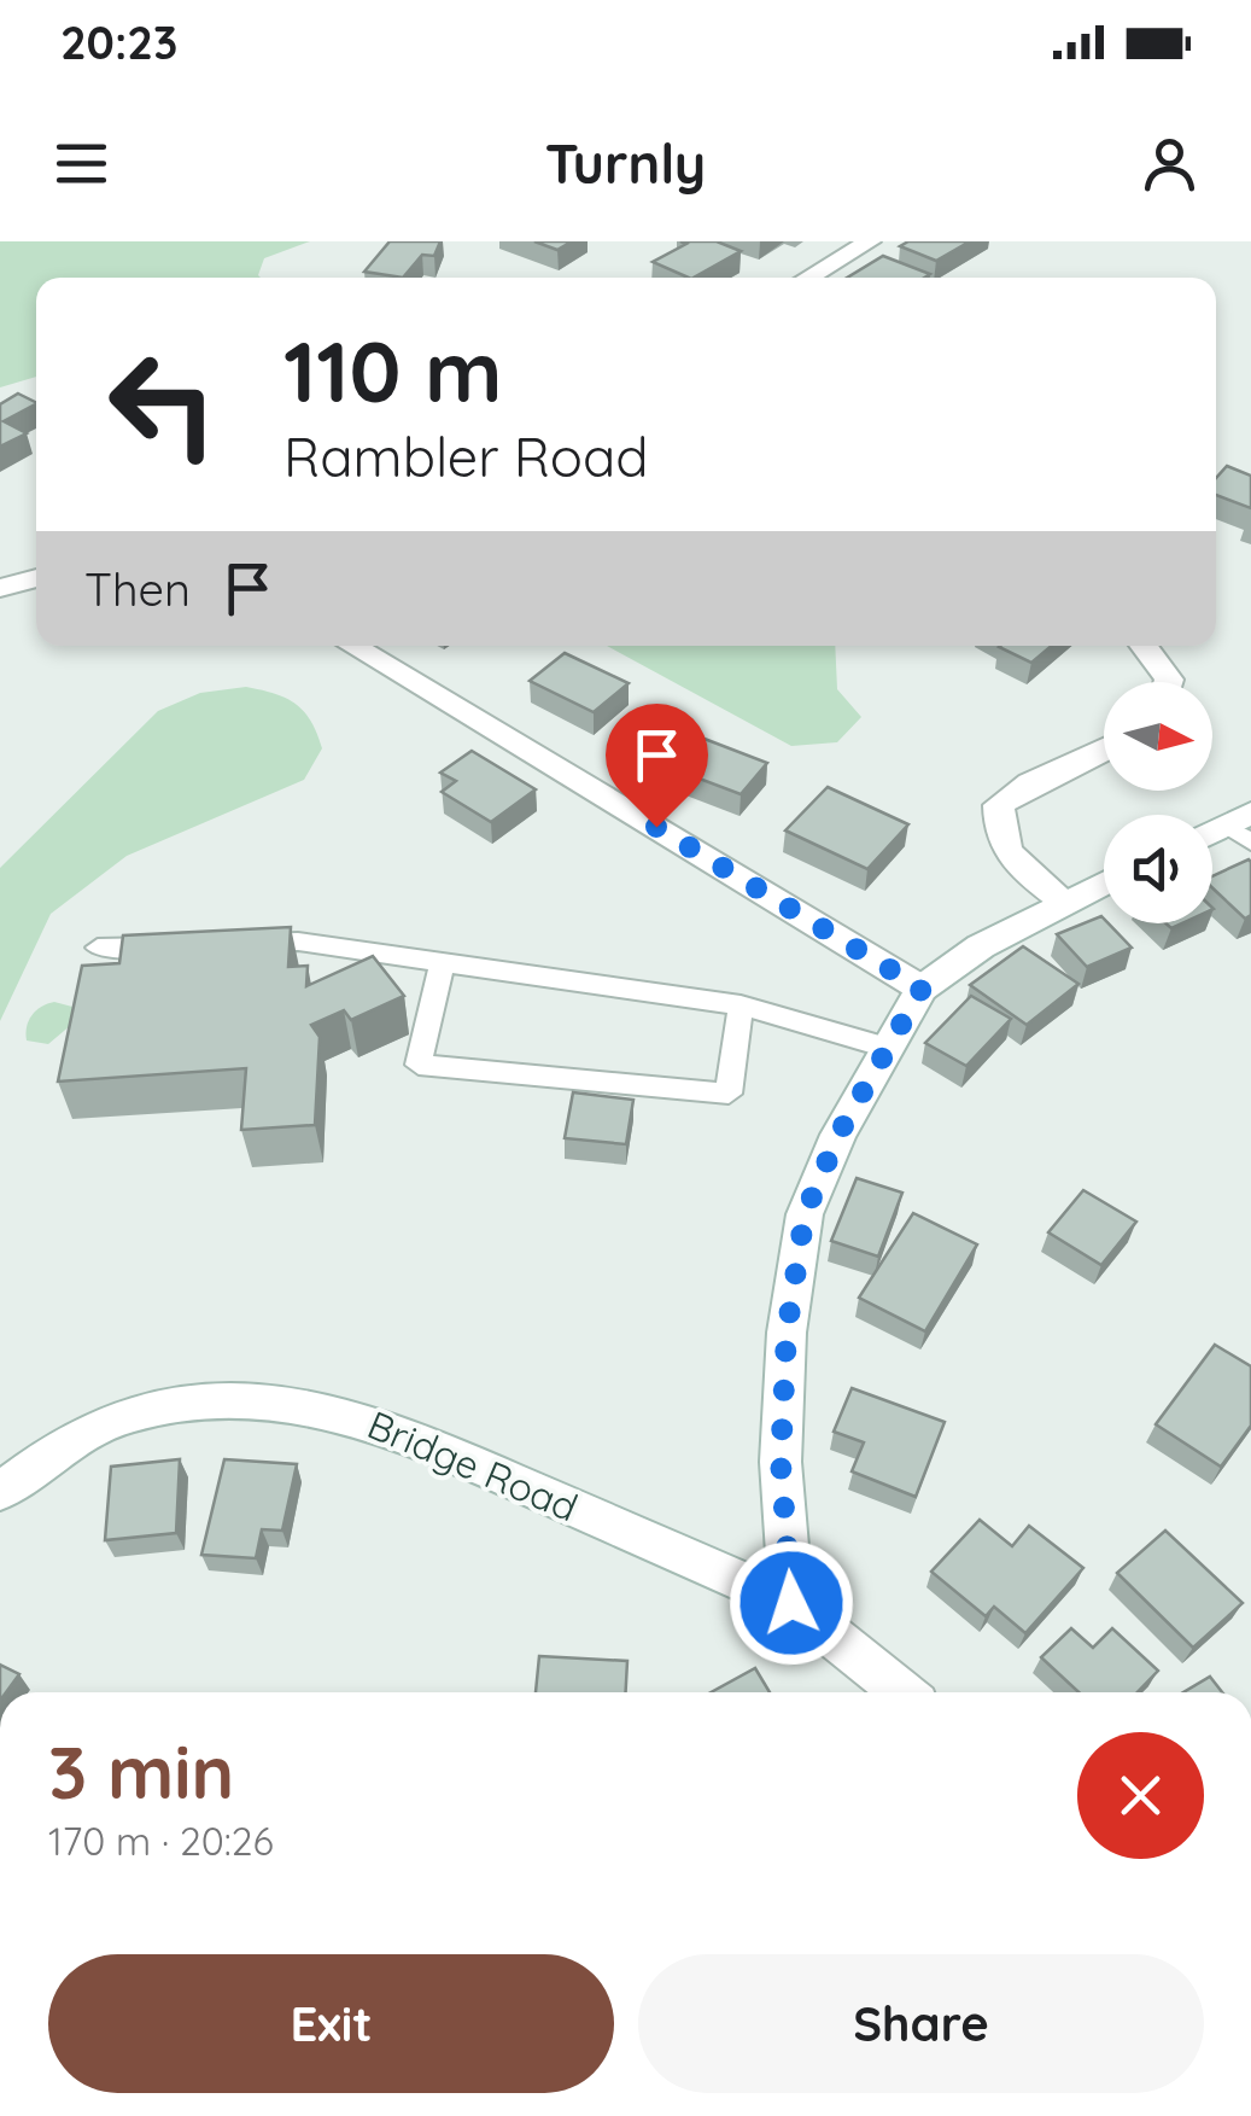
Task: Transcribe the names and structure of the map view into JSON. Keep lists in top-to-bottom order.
{
  "streets": {
    "street": ["Bridge Road"]
  },
  "north": "right",
  "page": {
    "status": "20:23",
    "header": "Turnly",
    "turn": ["110 m", "Rambler Road"],
    "then": "Then",
    "heading": ["3 min", "170 m · 20:26"],
    "buttons": ["Exit", "Share"]
  }
}
